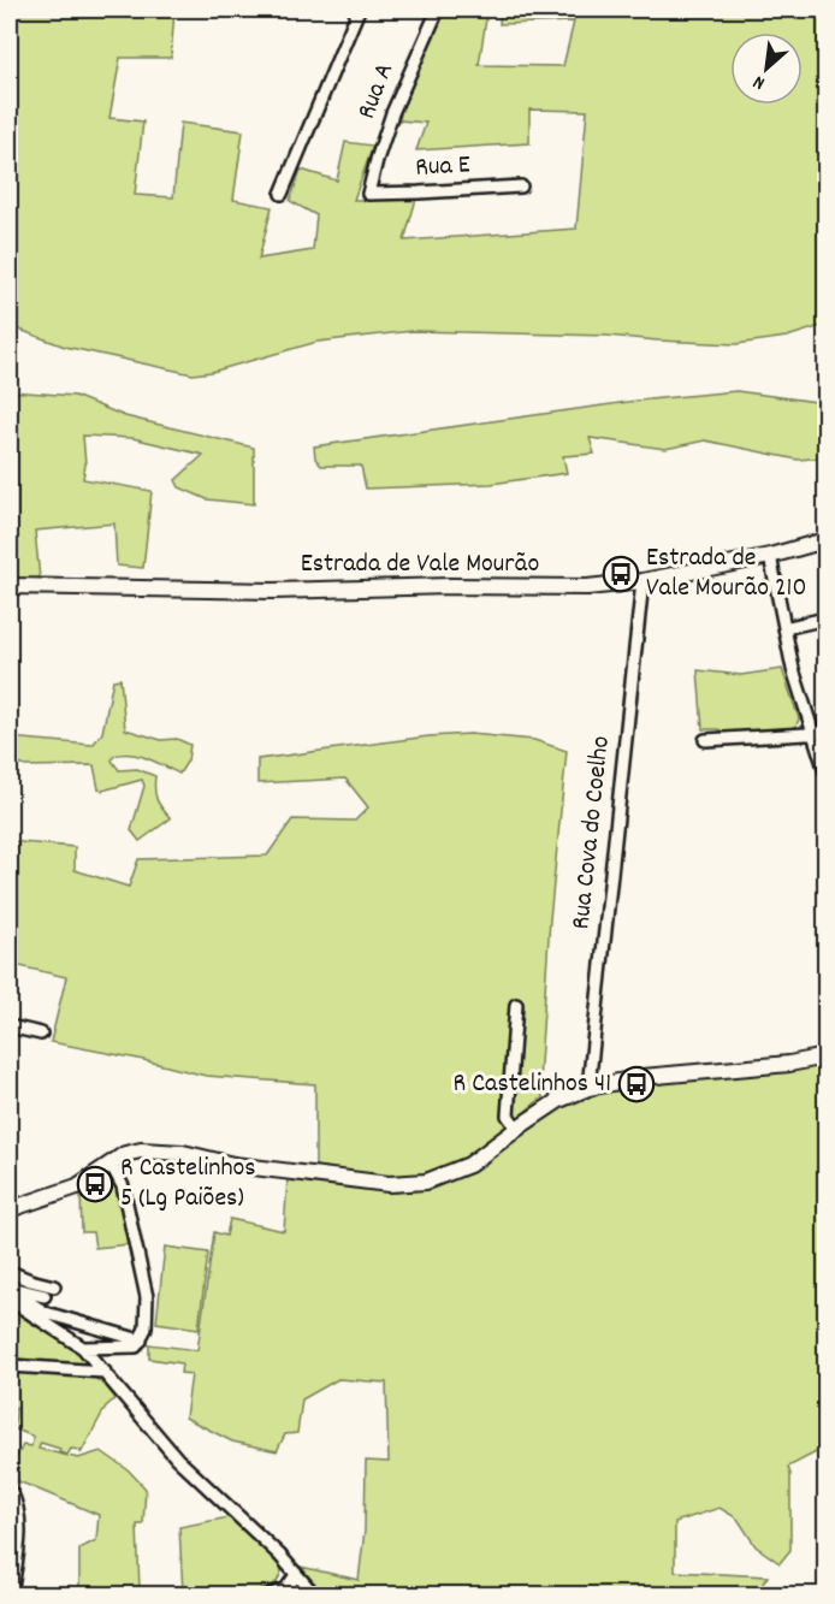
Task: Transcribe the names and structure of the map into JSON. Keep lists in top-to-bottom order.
{
  "streets": {
    "street": [
      "Rua A",
      "Rua E",
      "Estrada de Vale Mourão",
      "Rua Cova do Coelho"
    ]
  },
  "crossings": [
    ["Rua A", "Rua E"],
    ["Estrada de Vale Mourão", "Rua Cova do Coelho"]
  ],
  "places": {
    "bus stop": ["Estrada de Vale Mourão 210", "R Castelinhos 41", "R Castelinhos 5 (Lg Paiões)"]
  },
  "north": "bottom left"
}
